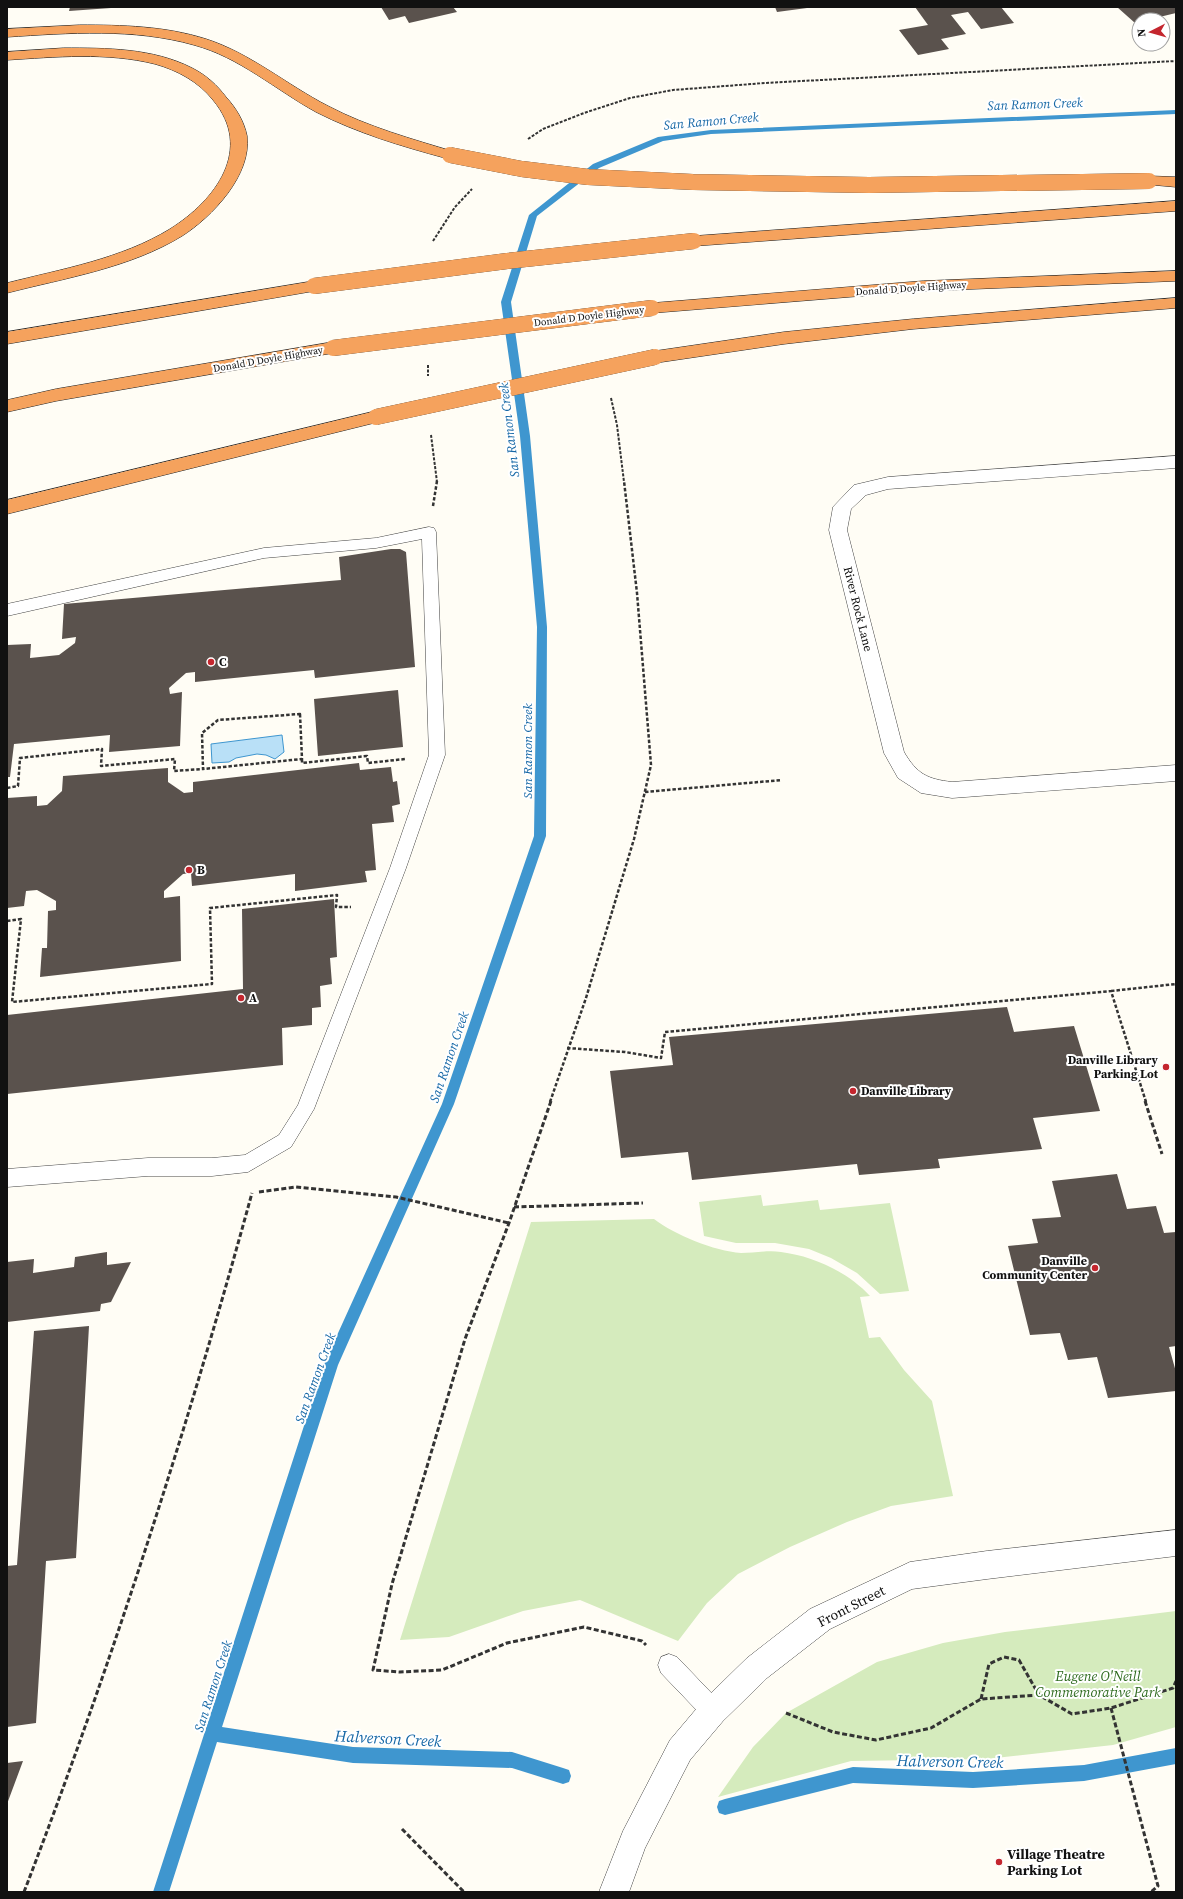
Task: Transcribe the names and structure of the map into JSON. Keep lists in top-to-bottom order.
{
  "streets": {
    "highway": ["Donald D Doyle Highway"],
    "street": ["River Rock Lane", "Front Street"]
  },
  "water": ["San Ramon Creek", "Halverson Creek"],
  "parks": ["Eugene O'Neill Commemorative Park"],
  "places": [
    "C",
    "B",
    "A",
    "Danville Library Parking Lot",
    "Danville Library",
    "Danville Community Center",
    "Village Theatre Parking Lot"
  ],
  "north": "left"
}
